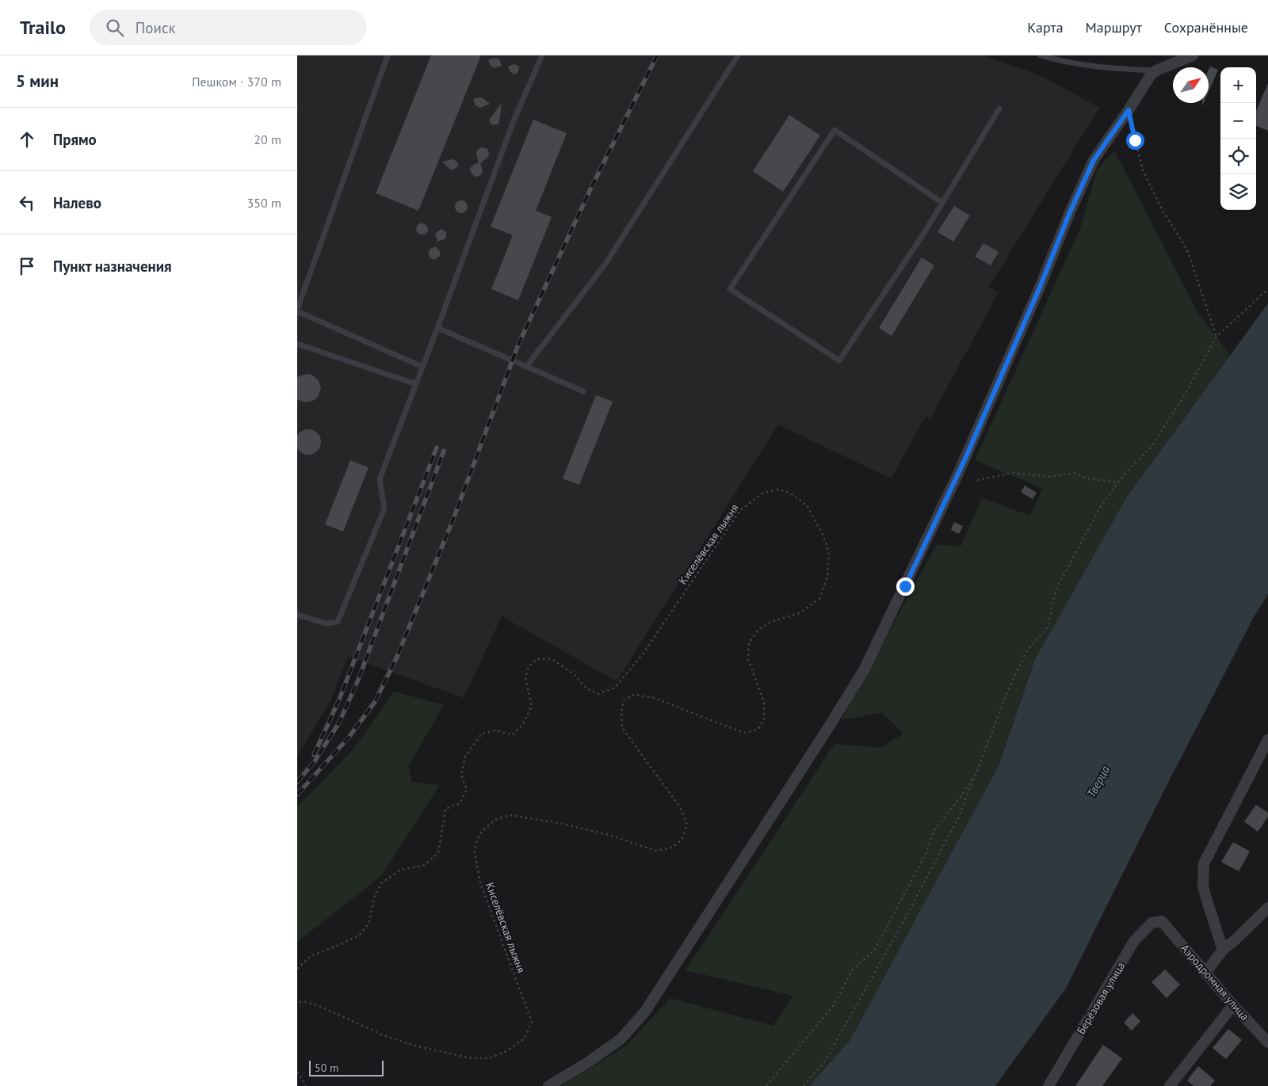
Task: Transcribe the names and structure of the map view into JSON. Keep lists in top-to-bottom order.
{
  "streets": {
    "street": ["Аэродромная улица", "Берёзовая улица"],
    "path": ["Киселёвская лыжня"]
  },
  "crossings": [
    ["Аэродромная улица", "Берёзовая улица"]
  ],
  "water": ["Тверца"],
  "scale_bar": "50 m",
  "north": "top right",
  "page": {
    "header": "Trailo",
    "search": "Поиск",
    "nav": ["Карта", "Маршрут", "Сохранённые"],
    "heading": ["5 мин", "Пешком · 370 m"],
    "map_buttons": ["+", "−"],
    "list": [
      ["Прямо", "20 m"],
      ["Налево", "350 m"],
      "Пункт назначения"
    ],
    "scale": "50 m"
  }
}
